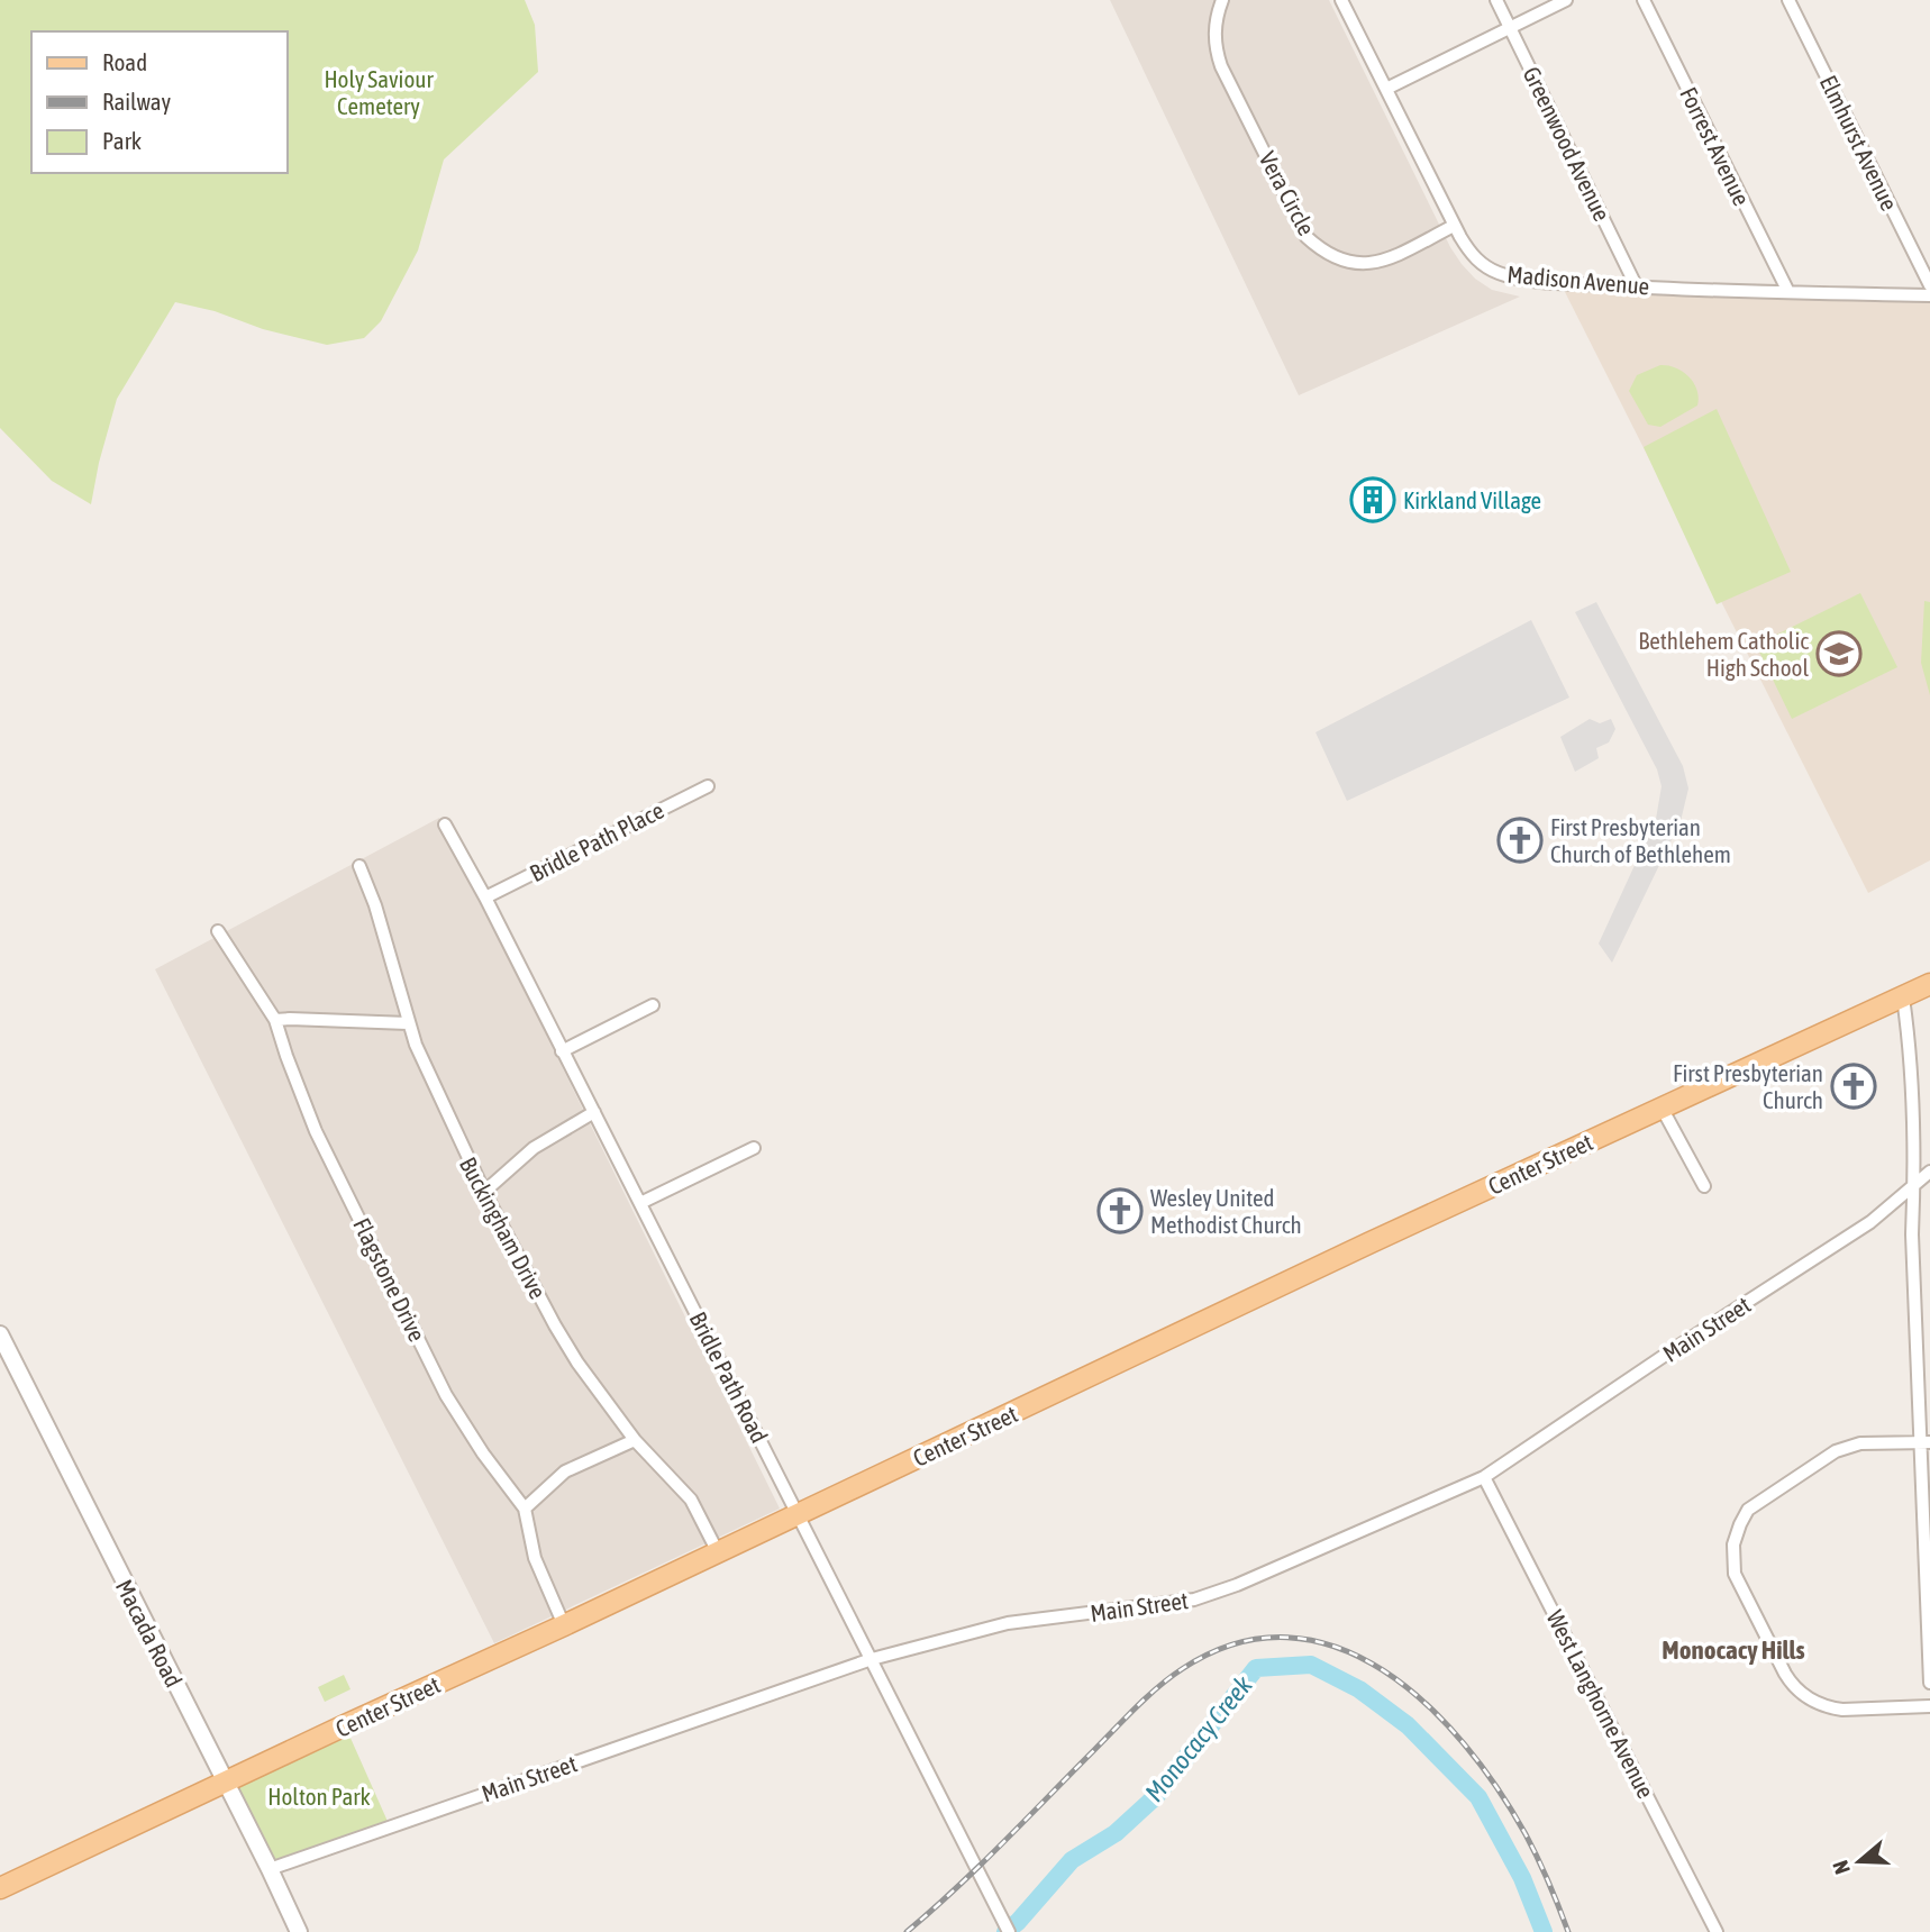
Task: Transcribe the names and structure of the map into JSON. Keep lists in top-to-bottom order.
{
  "streets": {
    "main road": ["Center Street"],
    "street": [
      "Elmhurst Avenue",
      "Greenwood Avenue",
      "Forrest Avenue",
      "Vera Circle",
      "Madison Avenue",
      "Bridle Path Place",
      "Buckingham Drive",
      "Flagstone Drive",
      "Main Street",
      "Bridle Path Road",
      "Macada Road",
      "West Langhorne Avenue"
    ]
  },
  "crossings": [
    ["Greenwood Avenue", "Madison Avenue"],
    ["Forrest Avenue", "Madison Avenue"],
    ["Vera Circle", "Madison Avenue"],
    ["Bridle Path Place", "Bridle Path Road"],
    ["Center Street", "Buckingham Drive"],
    ["Center Street", "Flagstone Drive"],
    ["Center Street", "Bridle Path Road"],
    ["Center Street", "Macada Road"],
    ["Main Street", "Bridle Path Road"],
    ["Main Street", "Macada Road"],
    ["Main Street", "West Langhorne Avenue"]
  ],
  "districts": ["Monocacy Hills"],
  "water": ["Monocacy Creek"],
  "parks": ["Holy Saviour Cemetery", "Holton Park"],
  "places": {
    "building": ["Kirkland Village"],
    "school or university": ["Bethlehem Catholic High School"],
    "church": ["First Presbyterian Church of Bethlehem", "First Presbyterian Church", "Wesley United Methodist Church"]
  },
  "legend": ["Road", "Railway", "Park"],
  "north": "left"
}
